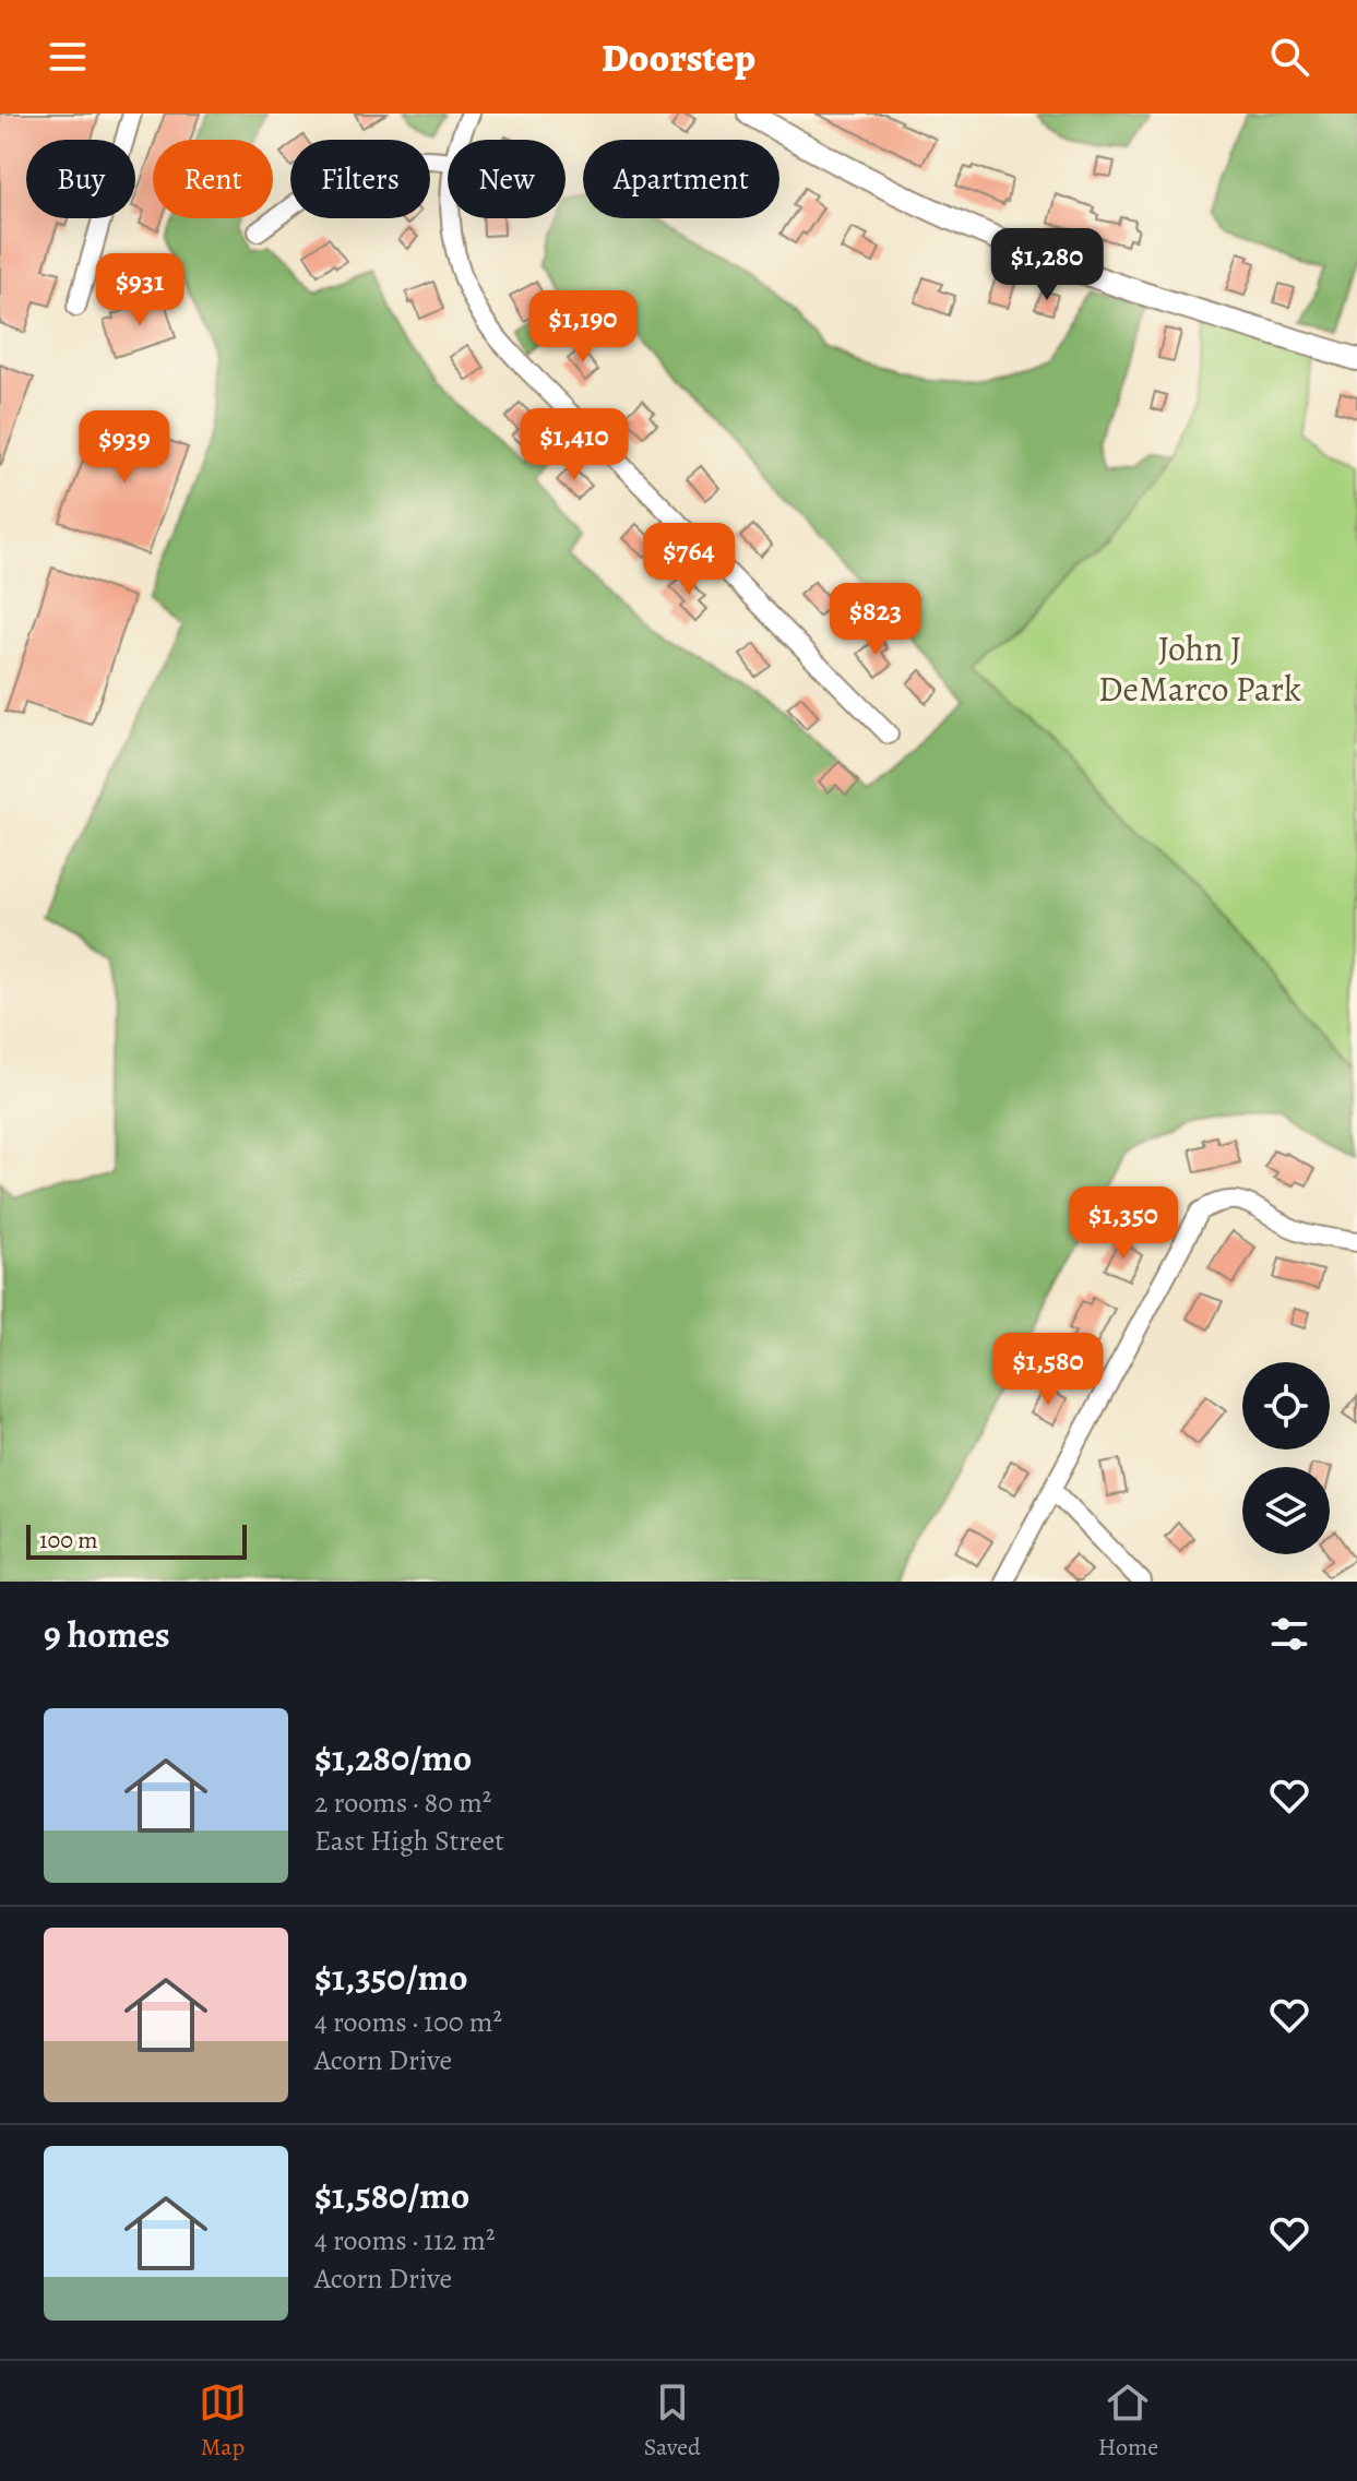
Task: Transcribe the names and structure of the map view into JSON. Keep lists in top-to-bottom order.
{
  "parks": ["John J DeMarco Park"],
  "scale_bar": "100 m",
  "page": {
    "header": "Doorstep",
    "chip": [
      "Buy",
      "Rent",
      "Filters",
      "New",
      "Apartment"
    ],
    "price": [
      "$1,280",
      "$931",
      "$1,190",
      "$1,410",
      "$939",
      "$764",
      "$823",
      "$1,350",
      "$1,580"
    ],
    "scale": "100 m",
    "heading": "9 homes",
    "list": [
      {
        "name": "$1,280/mo",
        "note": "2 rooms · 80 m² · East High Street"
      },
      {
        "name": "$1,350/mo",
        "note": "4 rooms · 100 m² · Acorn Drive"
      },
      {
        "name": "$1,580/mo",
        "note": "4 rooms · 112 m² · Acorn Drive"
      }
    ],
    "tabs": ["Map", "Saved", "Home"]
  }
}
